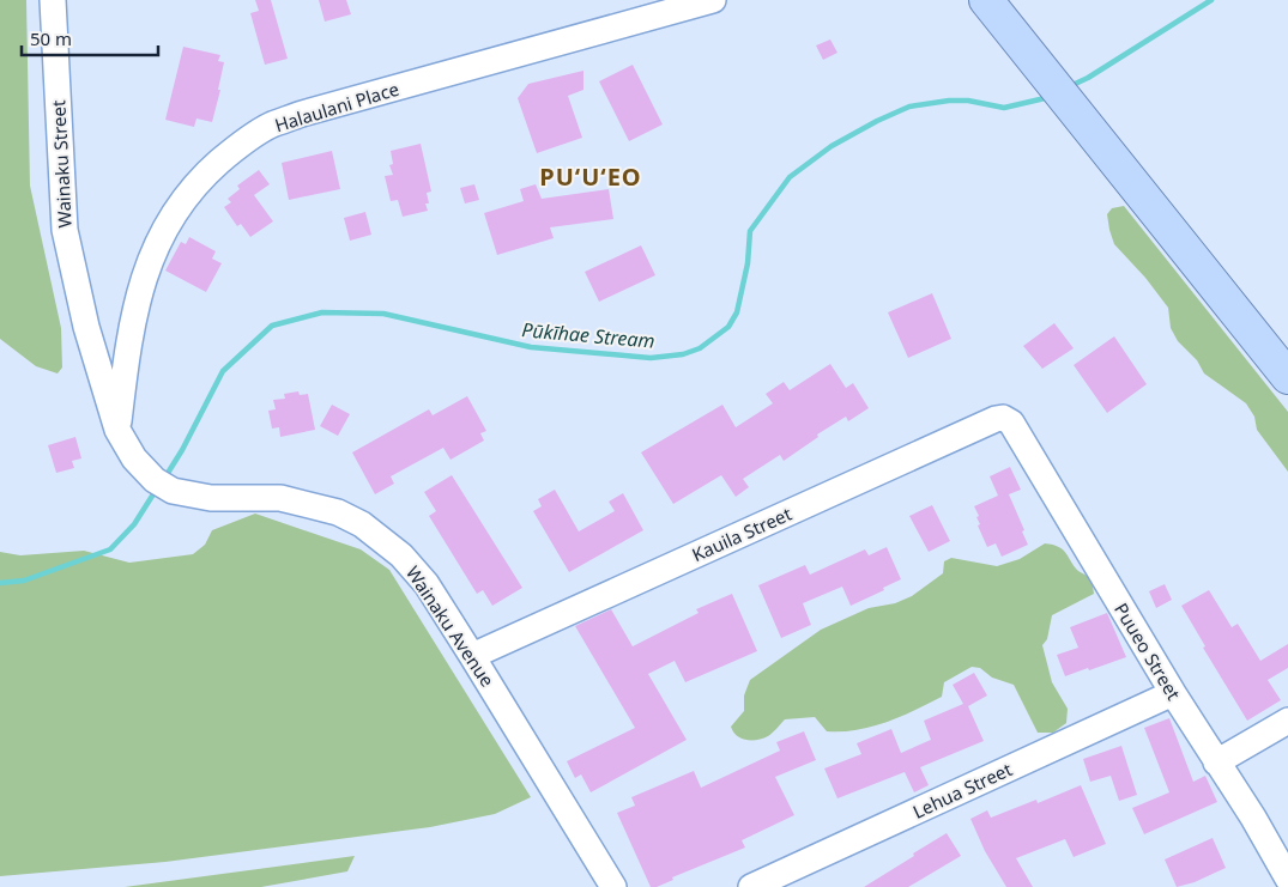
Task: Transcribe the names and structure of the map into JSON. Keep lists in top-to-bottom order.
{
  "streets": {
    "street": [
      "Halaulani Place",
      "Wainaku Street",
      "Kauila Street",
      "Wainaku Avenue",
      "Puueo Street",
      "Lehua Street"
    ]
  },
  "crossings": [
    ["Halaulani Place", "Wainaku Avenue"],
    ["Wainaku Street", "Wainaku Avenue"],
    ["Kauila Street", "Wainaku Avenue"],
    ["Kauila Street", "Puueo Street"],
    ["Puueo Street", "Lehua Street"]
  ],
  "districts": ["PU‘U‘EO"],
  "water": ["Pūkīhae Stream"],
  "scale_bar": "50 m"
}
